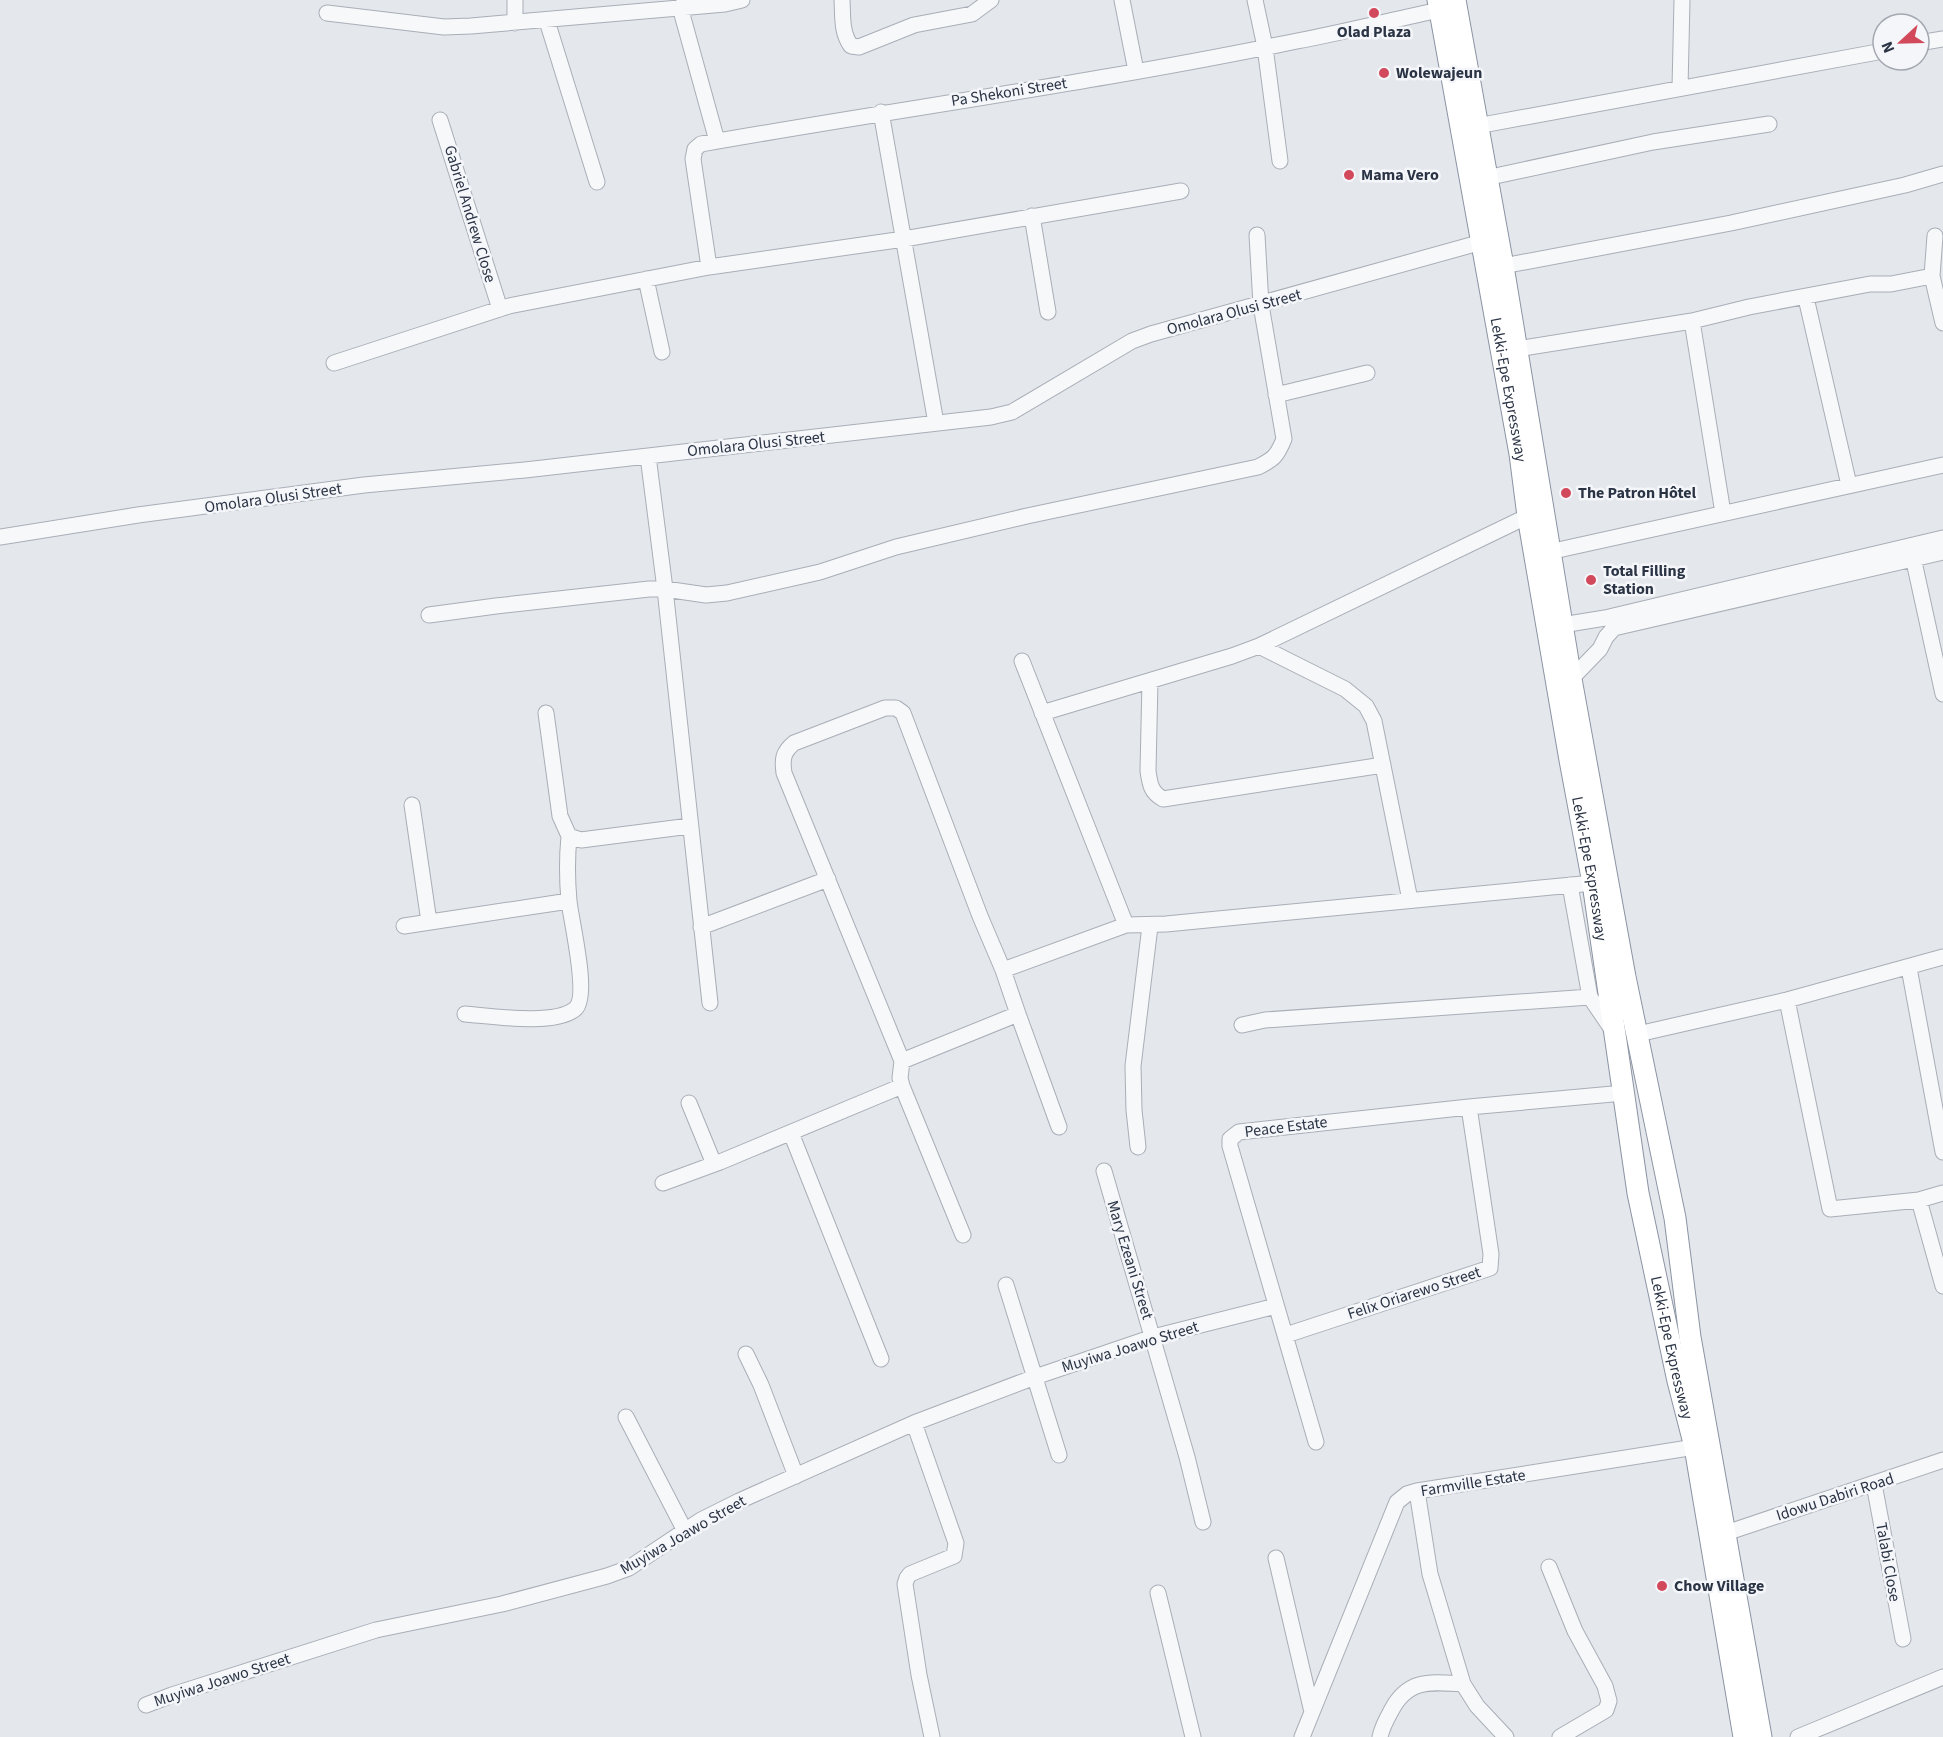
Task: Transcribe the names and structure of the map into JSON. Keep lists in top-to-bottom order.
{
  "streets": {
    "highway": ["Lekki-Epe Expressway"],
    "street": [
      "Pa Shekoni Street",
      "Gabriel Andrew Close",
      "Omolara Olusi Street",
      "Peace Estate",
      "Mary Ezeani Street",
      "Felix Oriarewo Street",
      "Muyiwa Joawo Street",
      "Farmville Estate",
      "Idowu Dabiri Road",
      "Talabi Close"
    ]
  },
  "crossings": [
    ["Pa Shekoni Street", "Lekki-Epe Expressway"],
    ["Omolara Olusi Street", "Lekki-Epe Expressway"],
    ["Lekki-Epe Expressway", "Peace Estate"],
    ["Lekki-Epe Expressway", "Farmville Estate"],
    ["Lekki-Epe Expressway", "Idowu Dabiri Road"],
    ["Peace Estate", "Felix Oriarewo Street"],
    ["Peace Estate", "Muyiwa Joawo Street"],
    ["Mary Ezeani Street", "Muyiwa Joawo Street"],
    ["Idowu Dabiri Road", "Talabi Close"]
  ],
  "places": [
    "Olad Plaza",
    "Wolewajeun",
    "Mama Vero",
    "The Patron Hôtel",
    "Total Filling Station",
    "Chow Village"
  ],
  "north": "left"
}
